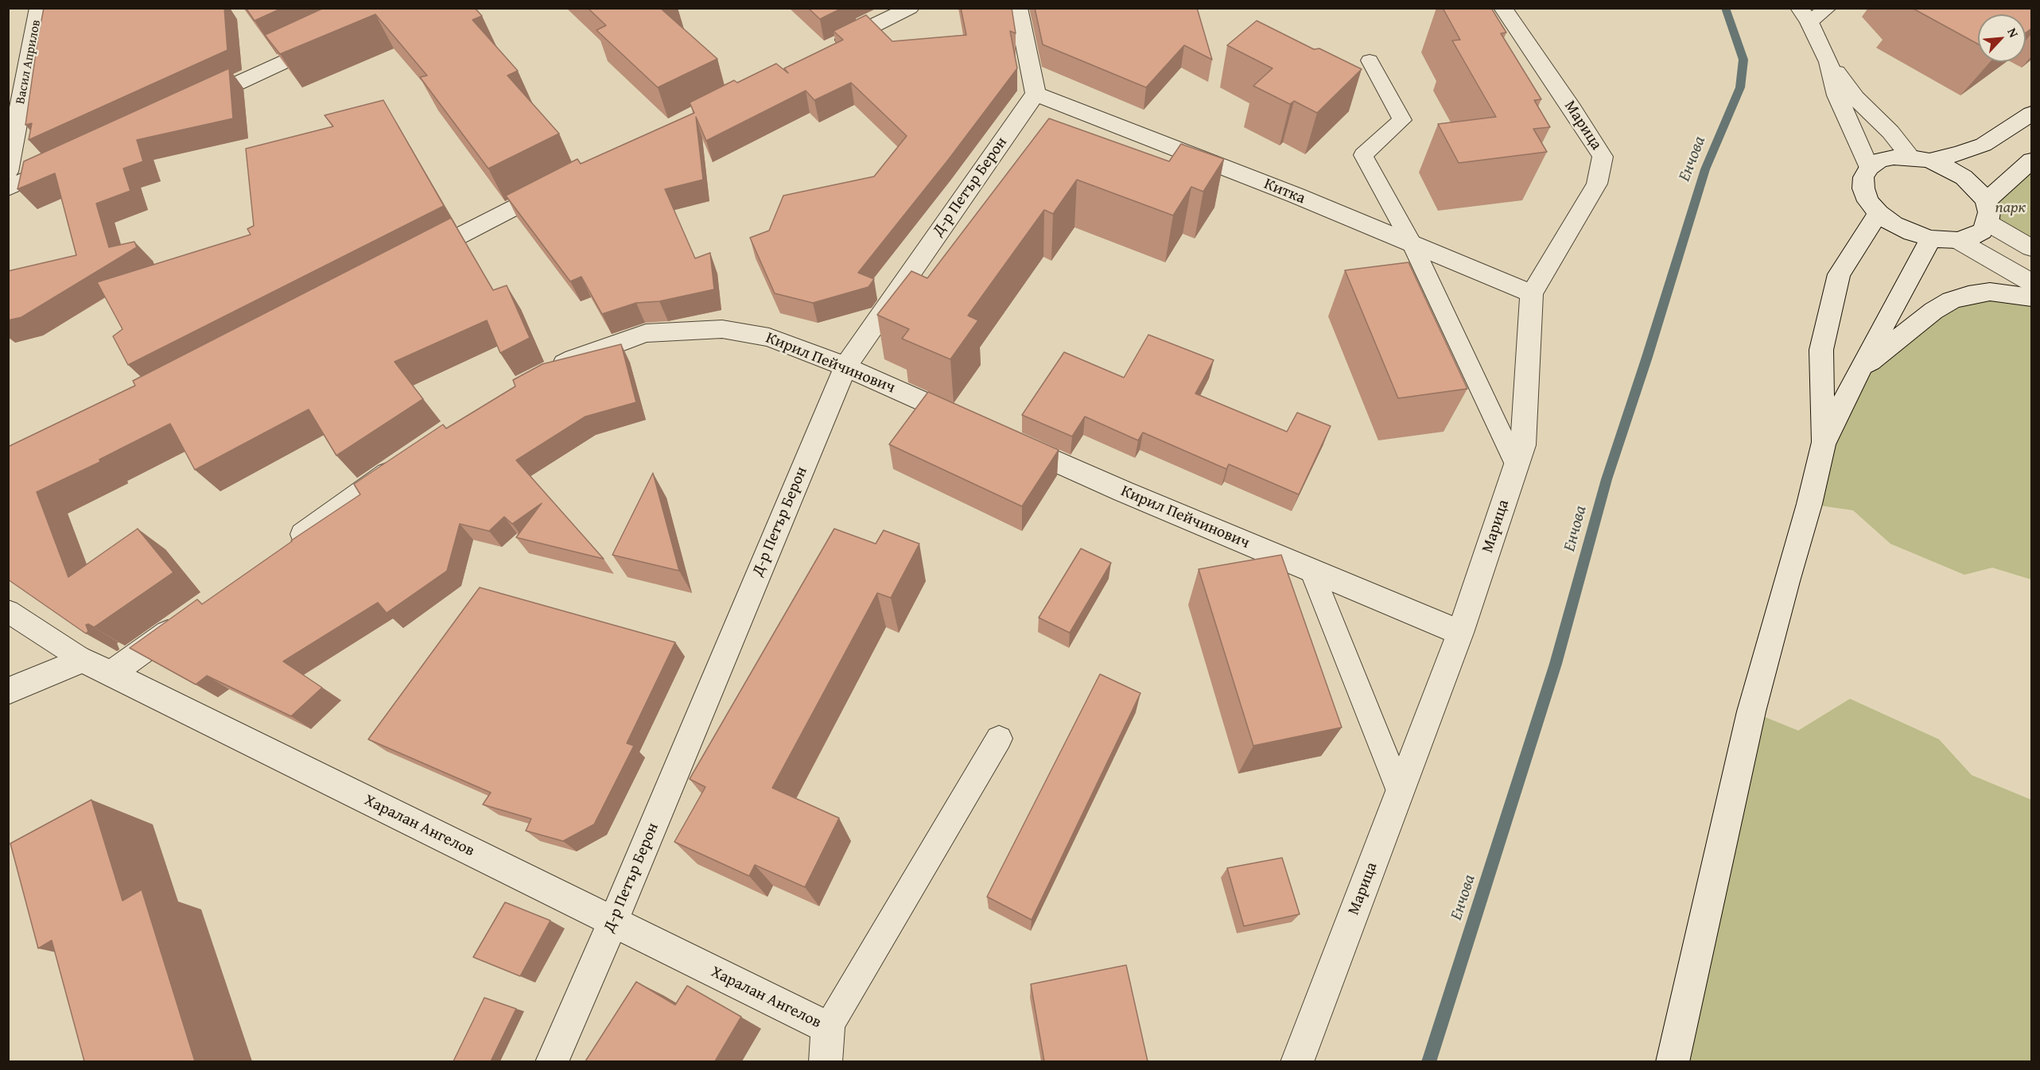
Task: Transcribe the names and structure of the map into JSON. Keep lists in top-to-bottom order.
{
  "streets": {
    "street": [
      "Васил Априлов",
      "Марица",
      "Д-р Петър Берон",
      "Китка",
      "Кирил Пейчинович",
      "Харалан Ангелов"
    ]
  },
  "crossings": [
    ["Марица", "Китка"],
    ["Марица", "Кирил Пейчинович"],
    ["Д-р Петър Берон", "Китка"],
    ["Д-р Петър Берон", "Кирил Пейчинович"],
    ["Д-р Петър Берон", "Харалан Ангелов"]
  ],
  "water": ["Енчова"],
  "parks": ["парк"],
  "north": "top right"
}
